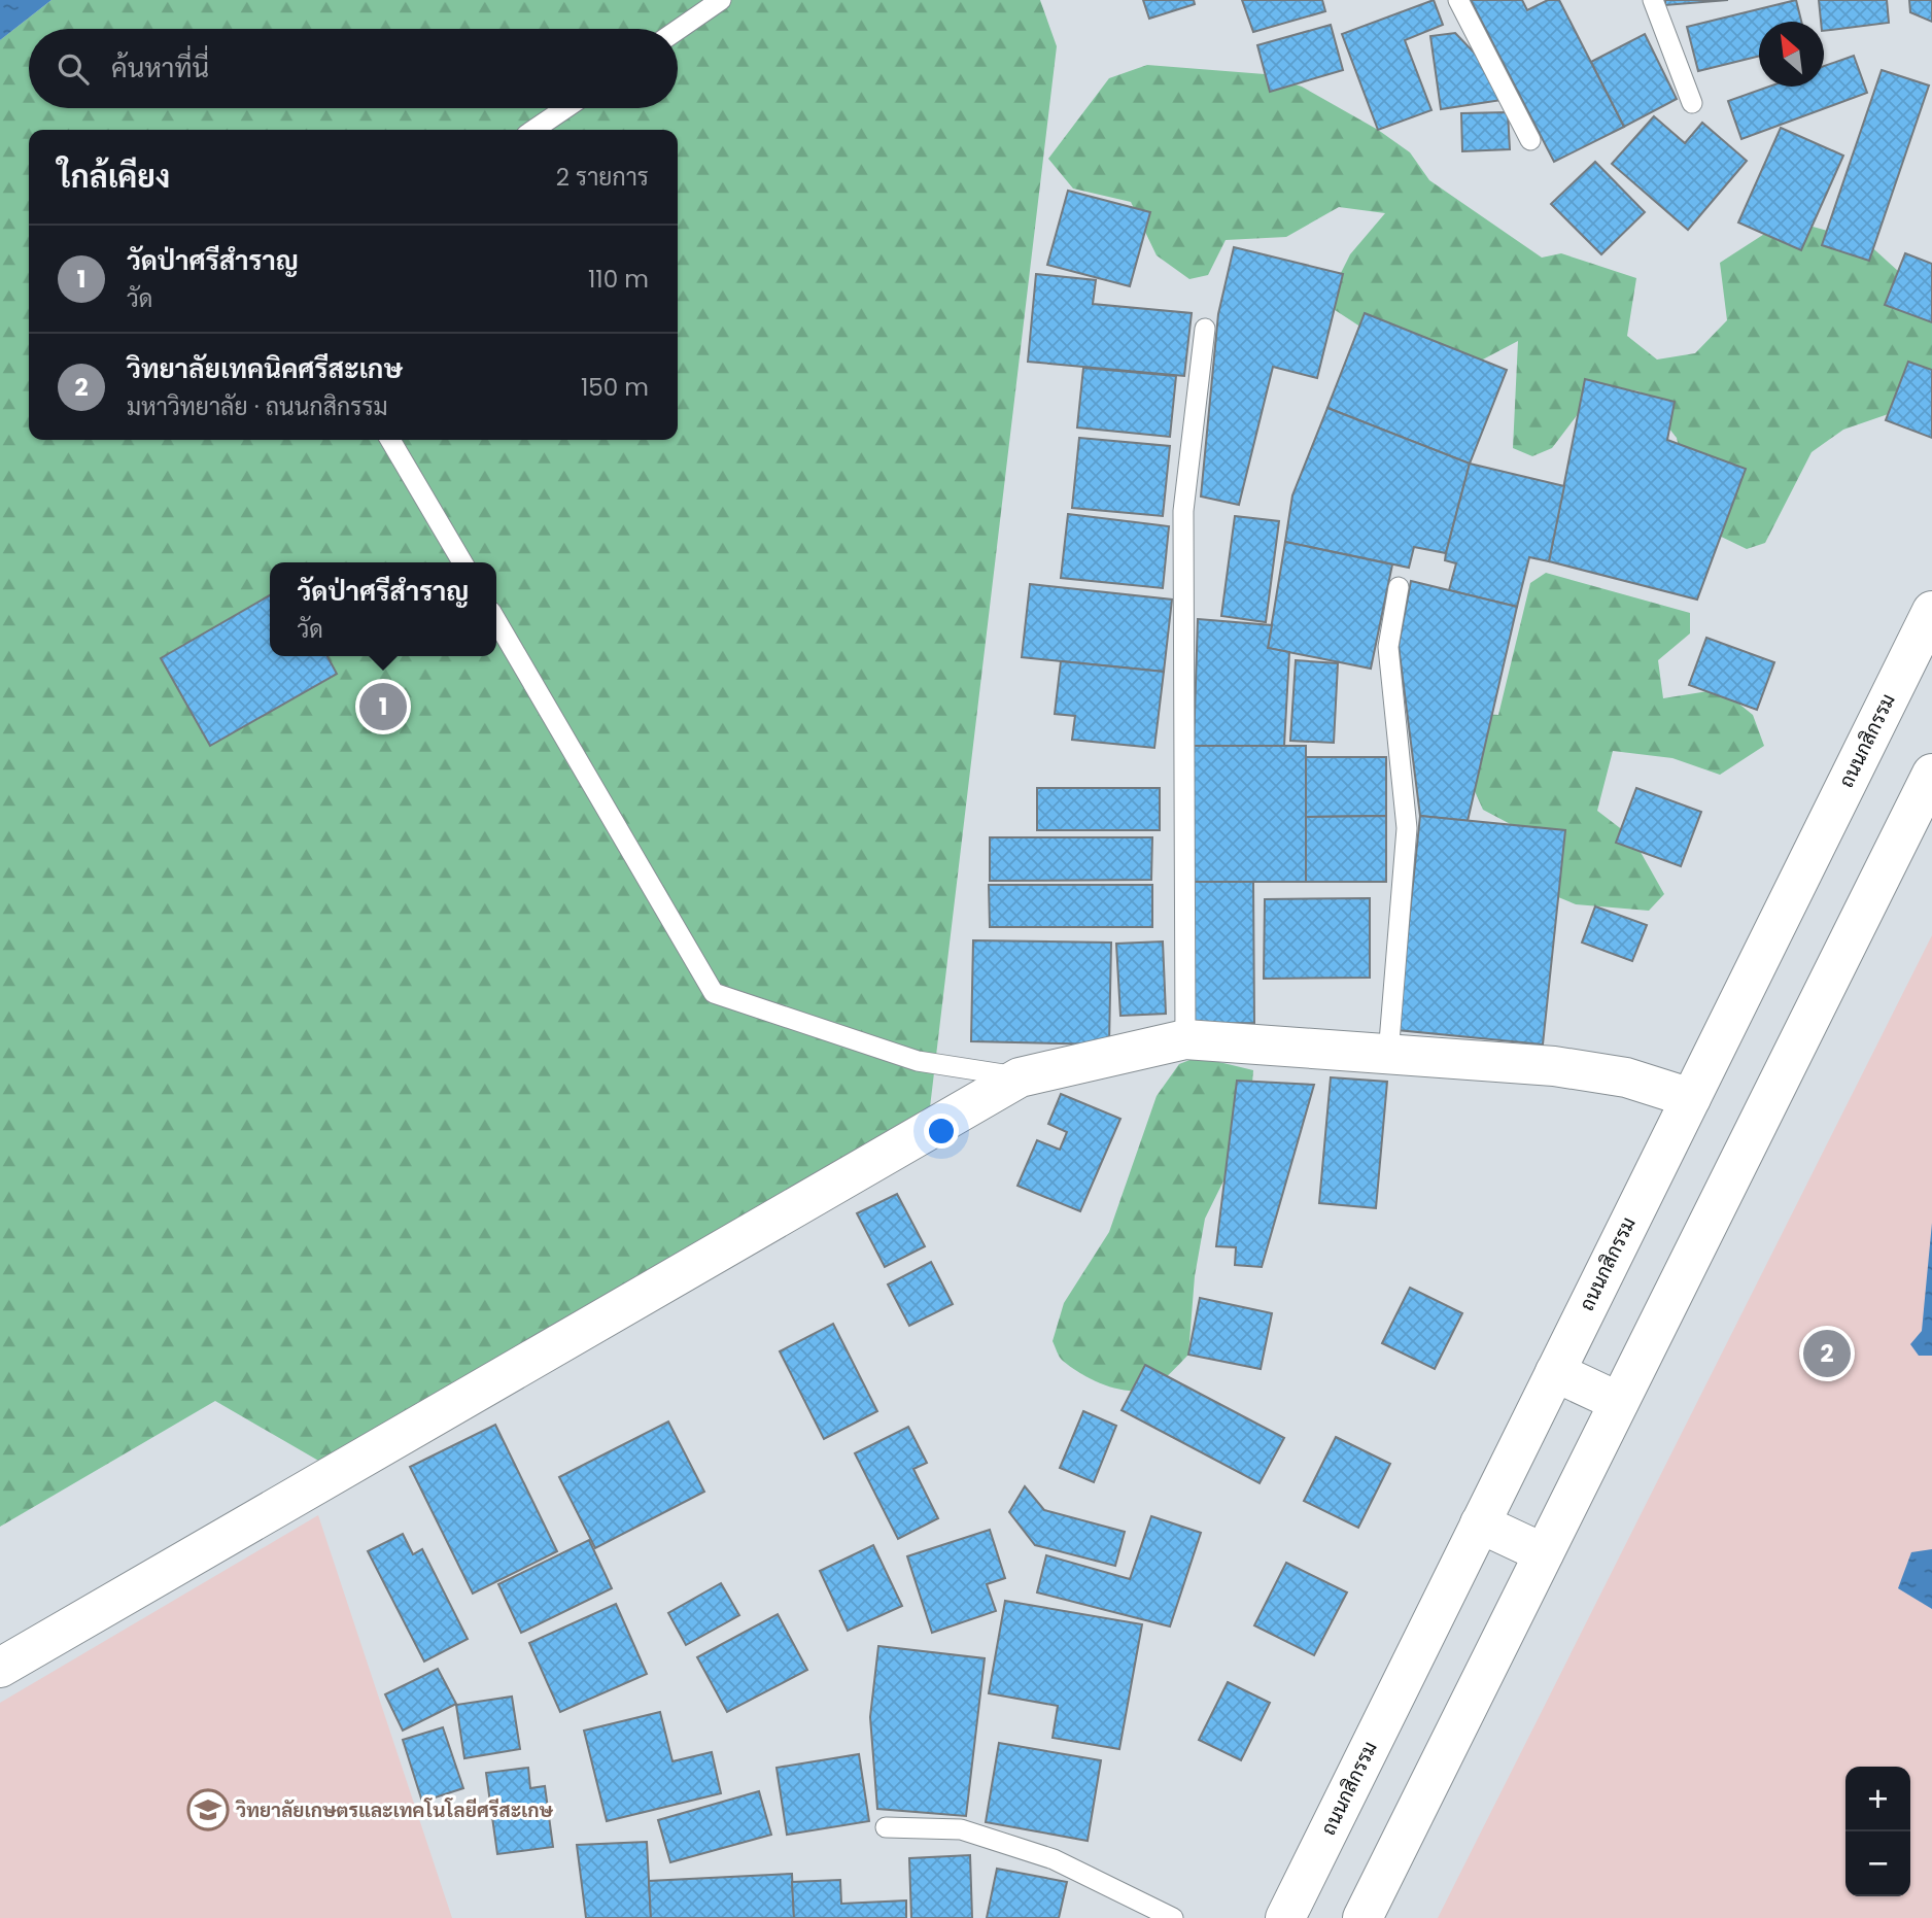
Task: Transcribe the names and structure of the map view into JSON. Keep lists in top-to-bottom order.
{
  "streets": {
    "main road": ["ถนนกสิกรรม"]
  },
  "places": {
    "school or university": ["วิทยาลัยเกษตรและเทคโนโลยีศรีสะเกษ"]
  },
  "north": "top left",
  "page": {
    "search": "ค้นหาที่นี่",
    "heading": ["ใกล้เคียง", "2 รายการ"],
    "list": [
      {
        "mark": "1",
        "name": "วัดป่าศรีสำราญ",
        "note": "วัด",
        "value": "110 m"
      },
      {
        "mark": "2",
        "name": "วิทยาลัยเทคนิคศรีสะเกษ",
        "note": "มหาวิทยาลัย · ถนนกสิกรรม",
        "value": "150 m"
      }
    ],
    "popup": ["วัดป่าศรีสำราญ", "วัด"],
    "pins": ["1", "2"],
    "map_buttons": ["+", "−"]
  }
}
